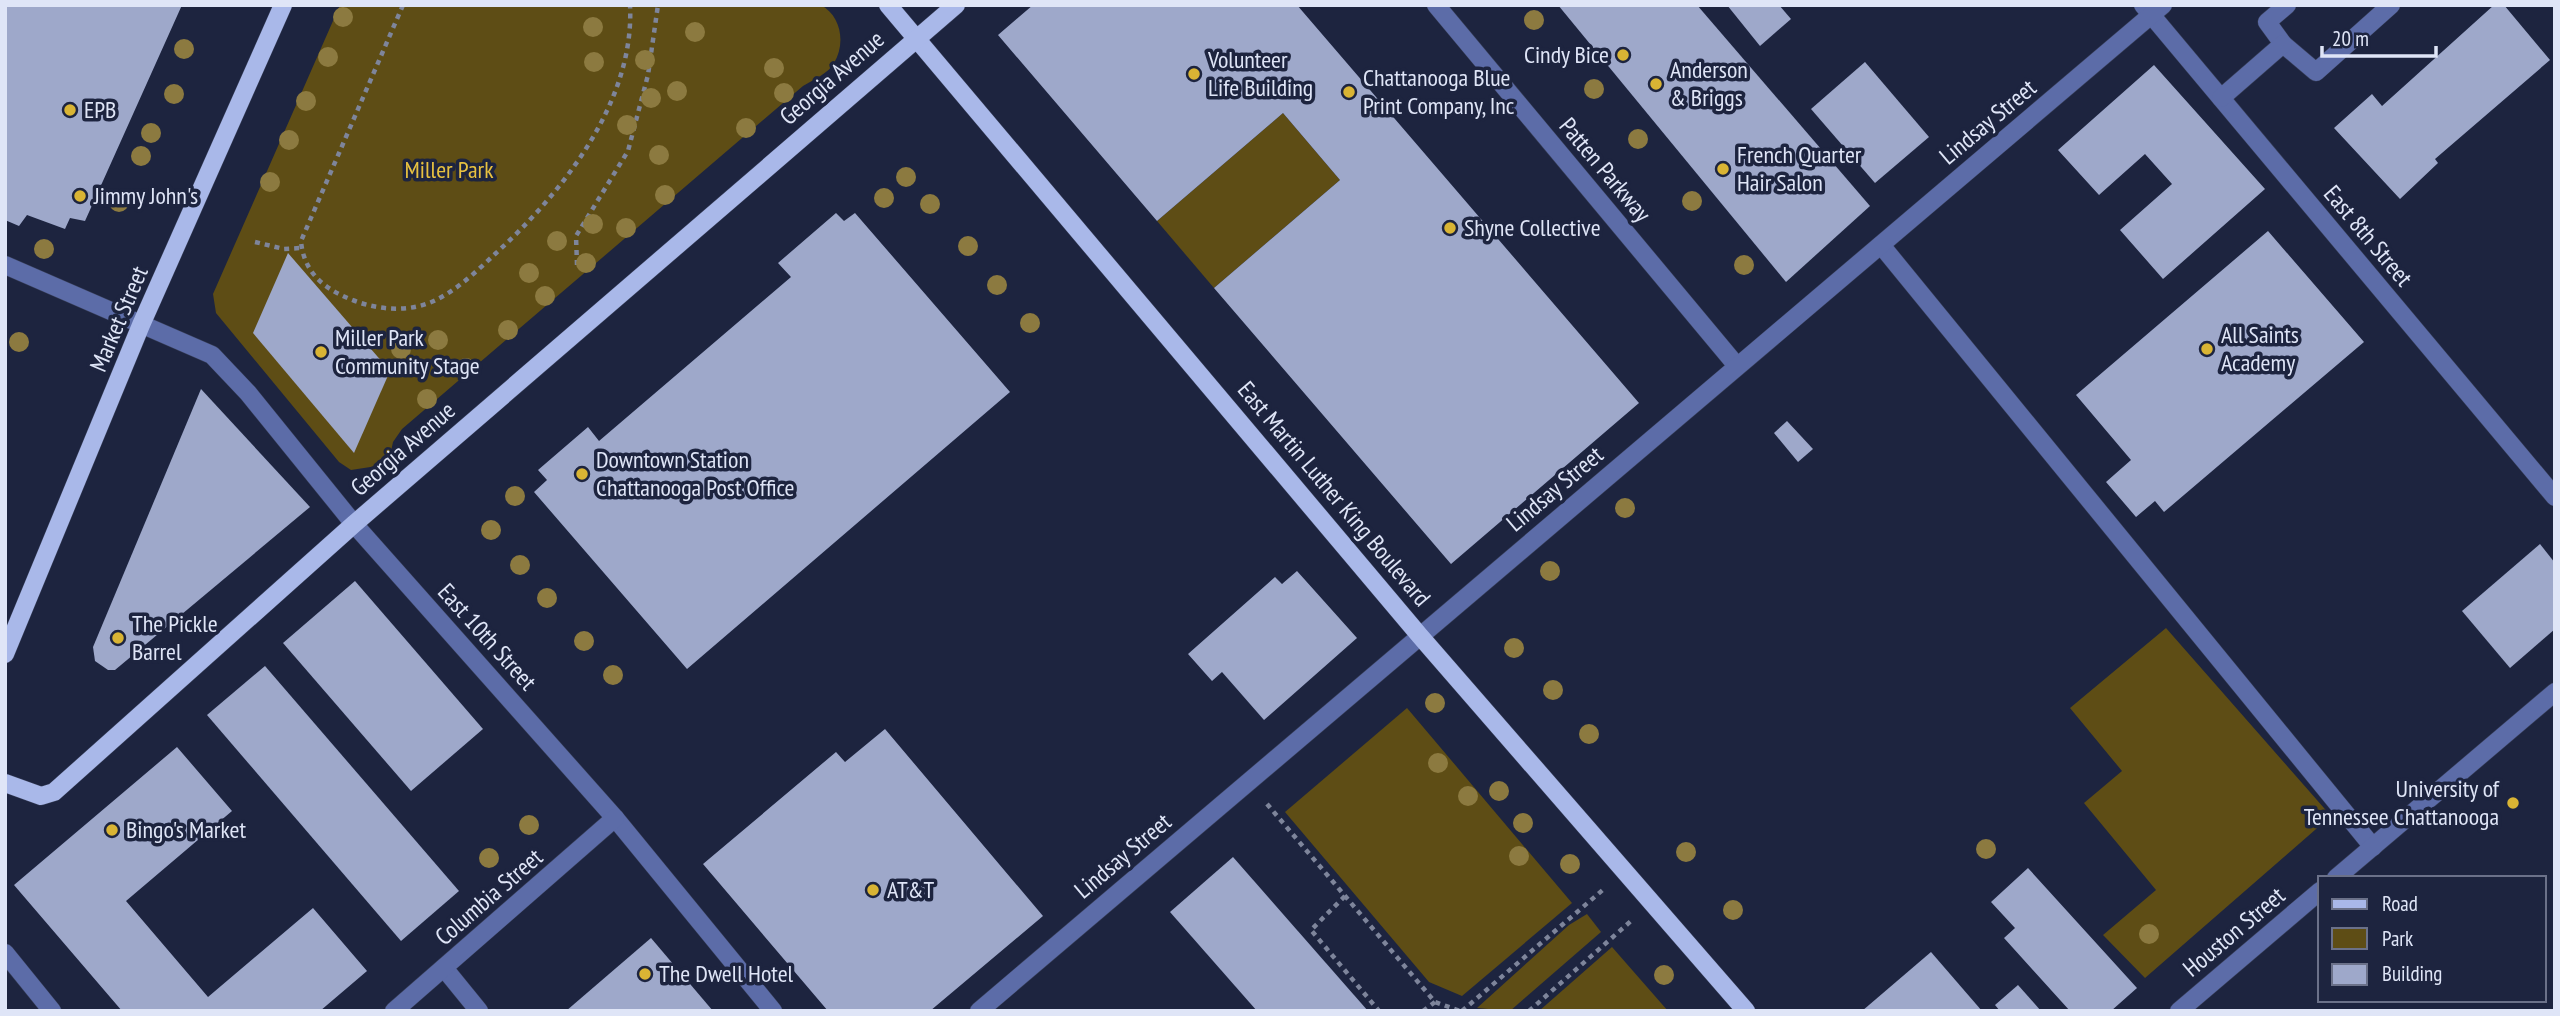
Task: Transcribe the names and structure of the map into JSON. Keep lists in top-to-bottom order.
{
  "streets": {
    "main road": ["Georgia Avenue", "Market Street", "East Martin Luther King Boulevard"],
    "street": [
      "Lindsay Street",
      "Patten Parkway",
      "East 8th Street",
      "East 10th Street",
      "Columbia Street",
      "Houston Street"
    ]
  },
  "crossings": [
    ["Georgia Avenue", "East Martin Luther King Boulevard"],
    ["Georgia Avenue", "East 10th Street"],
    ["Lindsay Street", "Patten Parkway"],
    ["Lindsay Street", "East 8th Street"],
    ["Lindsay Street", "East Martin Luther King Boulevard"],
    ["Market Street", "East 10th Street"],
    ["East 10th Street", "Columbia Street"]
  ],
  "parks": ["Miller Park"],
  "places": [
    "Cindy Bice",
    "Volunteer Life Building",
    "Anderson & Briggs",
    "Chattanooga Blue Print Company, Inc",
    "EPB",
    "French Quarter Hair Salon",
    "Jimmy John's",
    "Shyne Collective",
    "All Saints Academy",
    "Miller Park Community Stage",
    "Downtown Station Chattanooga Post Office",
    "The Pickle Barrel",
    "University of Tennessee Chattanooga",
    "Bingo's Market",
    "AT&T",
    "The Dwell Hotel"
  ],
  "legend": ["Road", "Park", "Building"],
  "scale_bar": "20 m"
}
